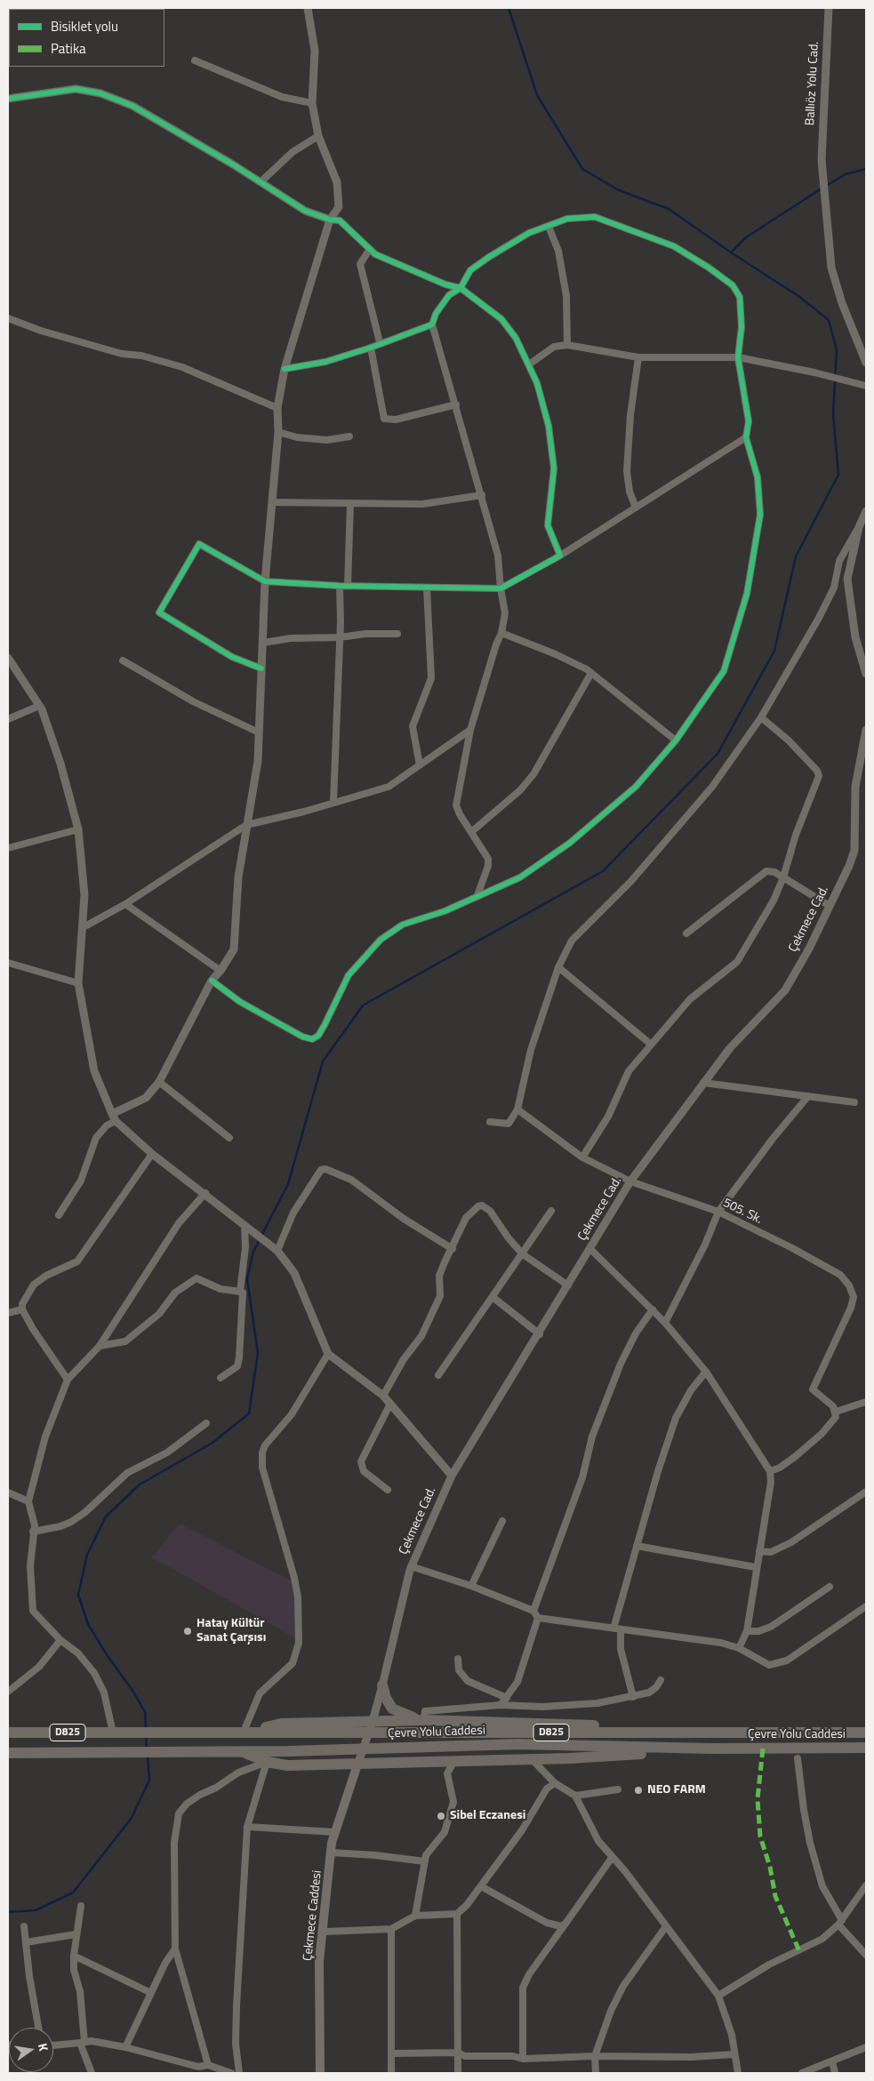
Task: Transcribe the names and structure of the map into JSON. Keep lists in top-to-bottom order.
{
  "streets": {
    "highway": ["D825", "Çevre Yolu Caddesi"],
    "main road": ["Çekmece Caddesi"],
    "street": ["Ballıöz Yolu Cad.", "Çekmece Cad.", "505. Sk."]
  },
  "crossings": [
    ["Çekmece Cad.", "505. Sk."],
    ["Çekmece Cad.", "Çekmece Caddesi"]
  ],
  "places": ["Hatay Kültür Sanat Çarşısı", "NEO FARM", "Sibel Eczanesi"],
  "legend": ["Bisiklet yolu", "Patika"],
  "north": "right"
}
